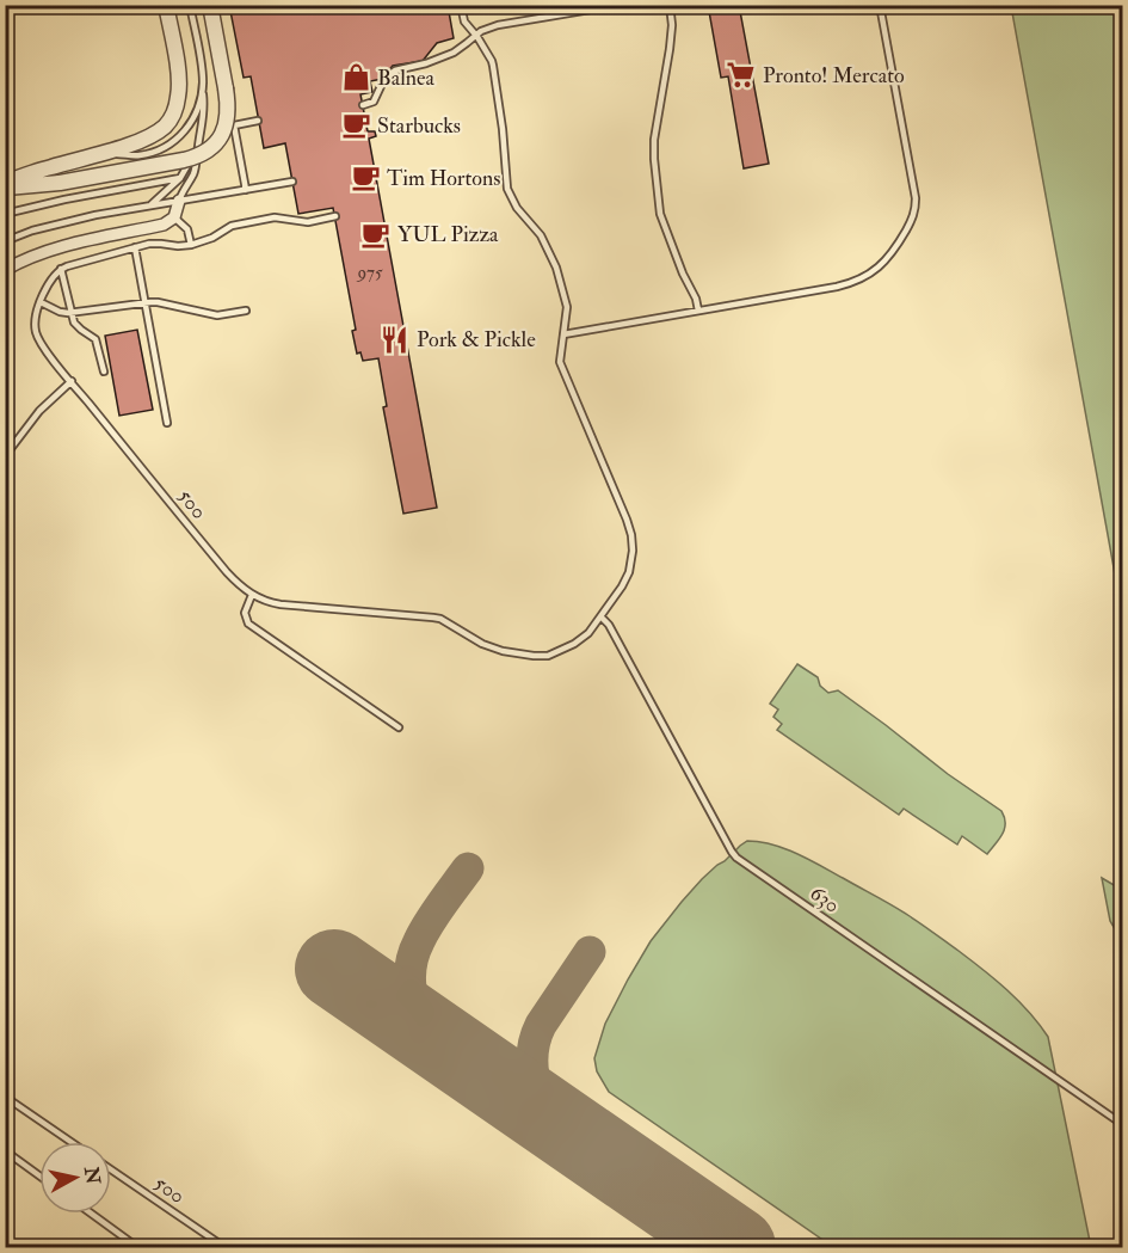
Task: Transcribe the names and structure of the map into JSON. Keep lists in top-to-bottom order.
{
  "streets": {
    "lane": ["500", "630"]
  },
  "crossings": [
    ["500", "630"]
  ],
  "places": {
    "supermarket": ["Pronto! Mercato"],
    "shop": ["Balnea"],
    "cafe": ["Starbucks", "Tim Hortons", "YUL Pizza"],
    "restaurant": ["Pork & Pickle"]
  },
  "house_numbers": ["975"],
  "north": "right"
}
